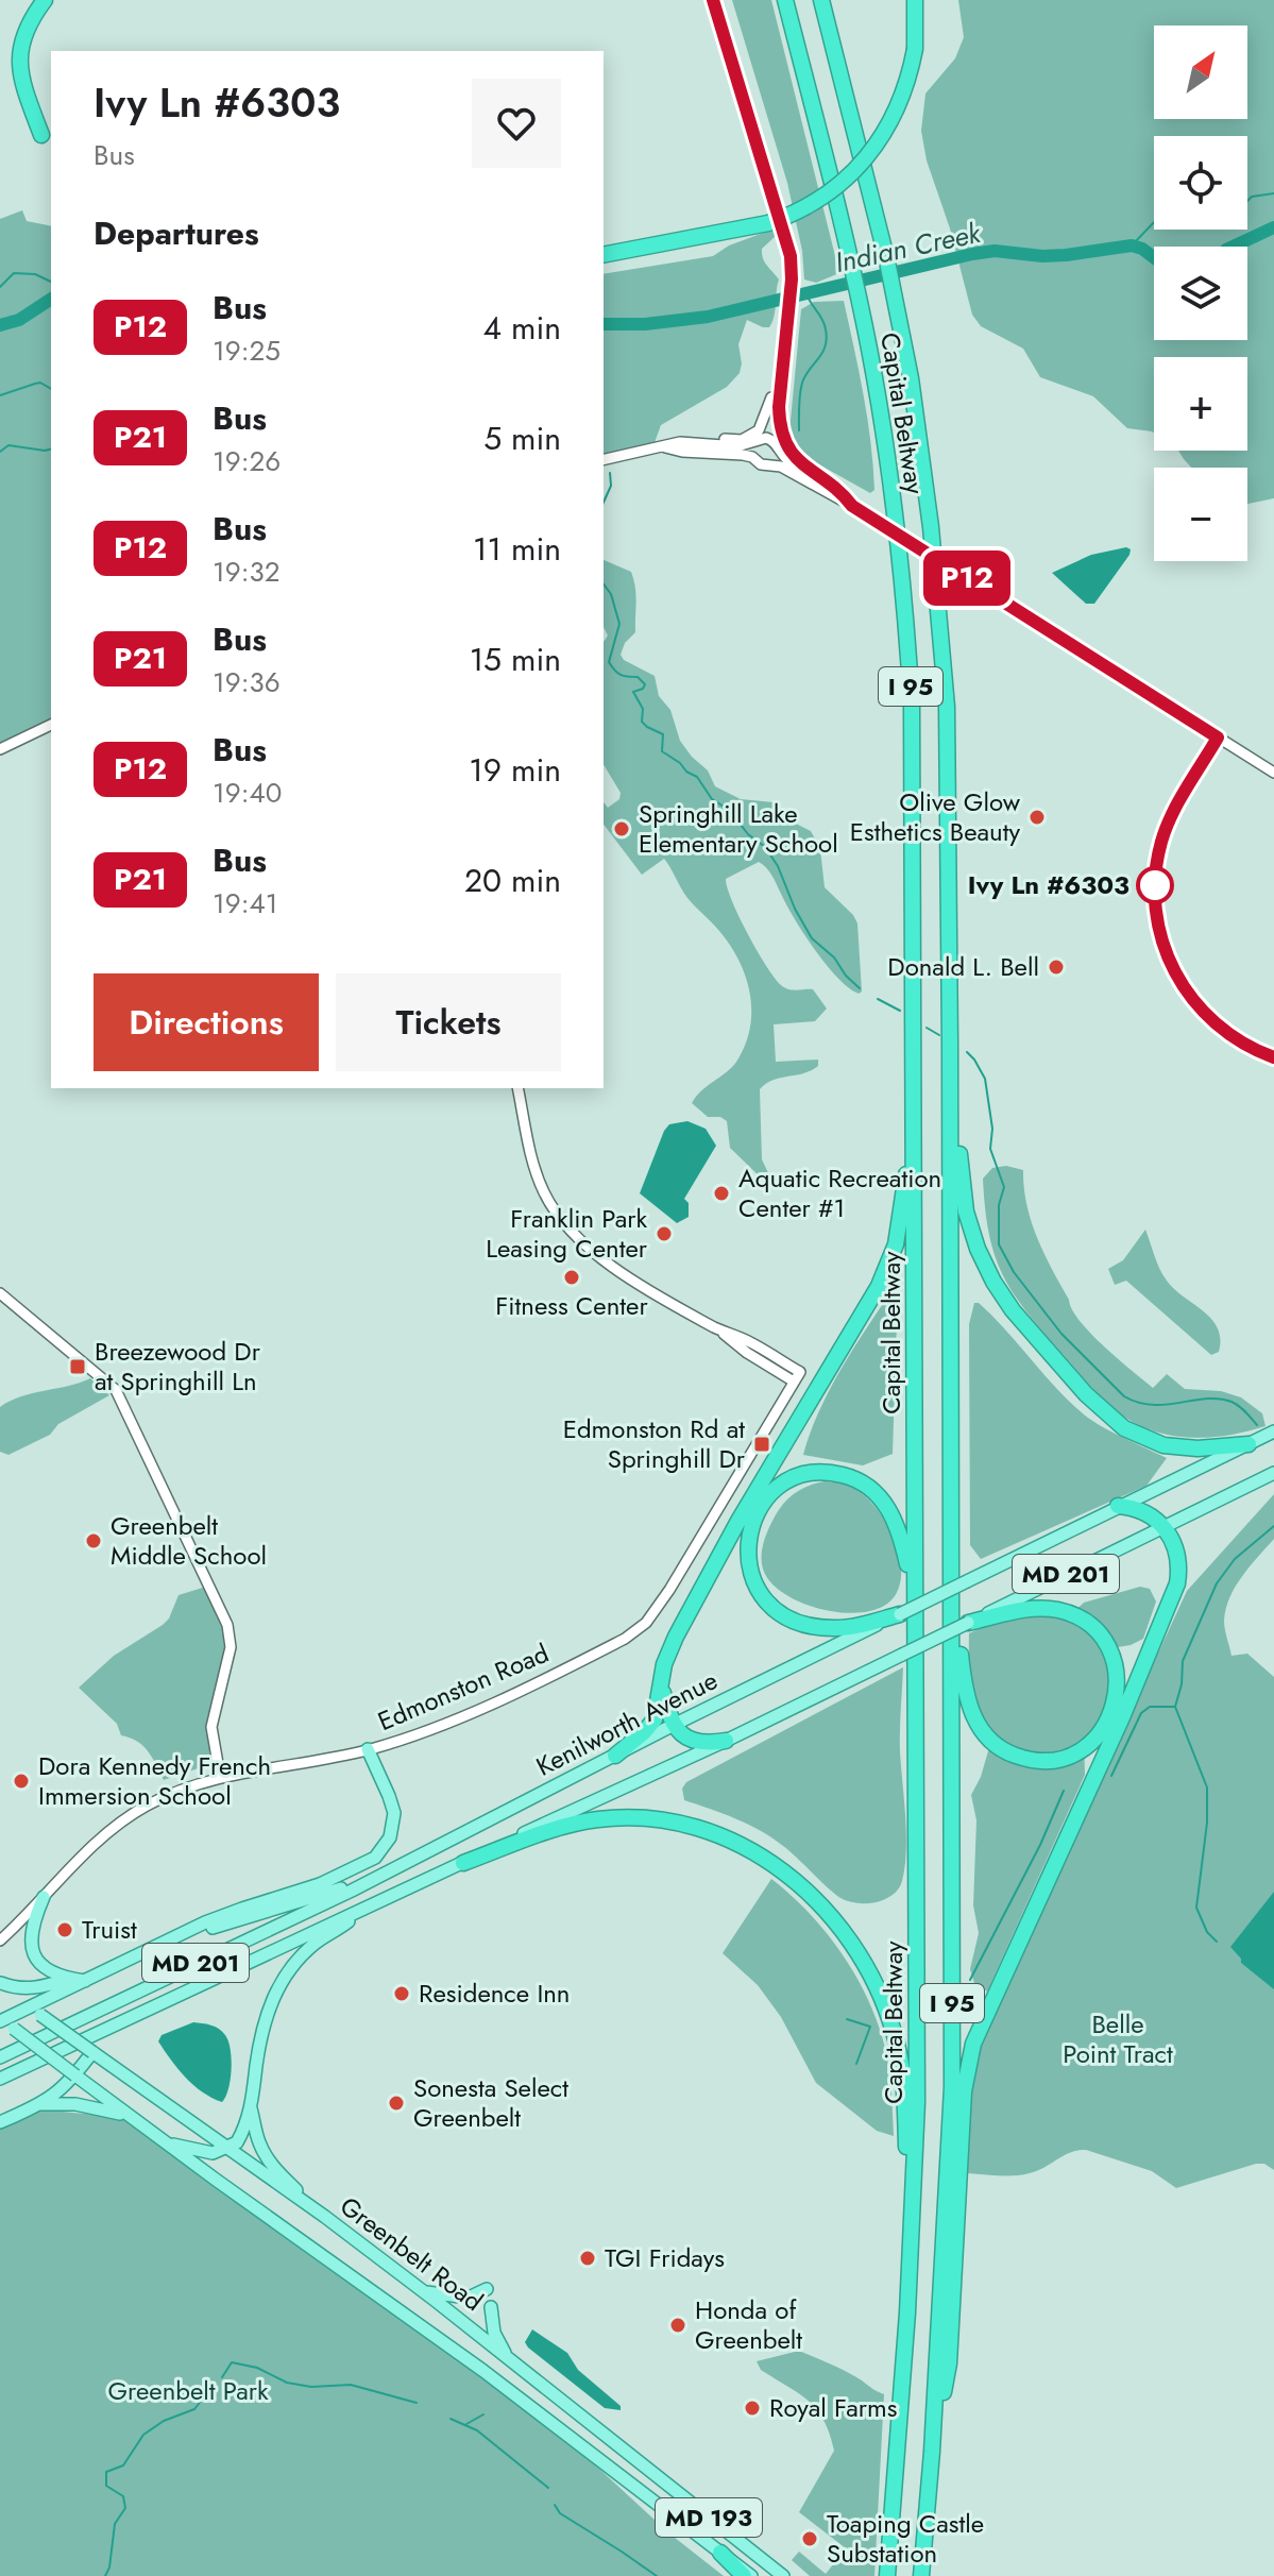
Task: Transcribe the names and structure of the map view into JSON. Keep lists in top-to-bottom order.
{
  "streets": {
    "highway": ["Capital Beltway", "I 95"],
    "main road": [
      "MD 201",
      "Kenilworth Avenue",
      "Greenbelt Road",
      "MD 193"
    ],
    "street": ["Edmonston Road"]
  },
  "water": ["Indian Creek"],
  "parks": ["Belle Point Tract", "Greenbelt Park"],
  "places": {
    "other": [
      "Olive Glow Esthetics Beauty",
      "Springhill Lake Elementary School",
      "Ivy Ln #6303",
      "Donald L. Bell",
      "Aquatic Recreation Center #1",
      "Franklin Park Leasing Center",
      "Fitness Center",
      "Greenbelt Middle School",
      "Dora Kennedy French Immersion School",
      "Truist",
      "Residence Inn",
      "Sonesta Select Greenbelt",
      "TGI Fridays",
      "Honda of Greenbelt",
      "Royal Farms",
      "Toaping Castle Substation"
    ],
    "transit": ["Breezewood Dr at Springhill Ln", "Edmonston Rd at Springhill Dr"]
  },
  "lines": ["bus line P12"],
  "north": "top right",
  "page": {
    "on_map": "P12",
    "map_buttons": ["+", "−"],
    "heading": [
      ["Ivy Ln #6303", "Bus"],
      "Departures"
    ],
    "list": [
      {
        "mark": "P12",
        "name": "Bus",
        "note": "19:25",
        "value": "4 min"
      },
      {
        "mark": "P21",
        "name": "Bus",
        "note": "19:26",
        "value": "5 min"
      },
      {
        "mark": "P12",
        "name": "Bus",
        "note": "19:32",
        "value": "11 min"
      },
      {
        "mark": "P21",
        "name": "Bus",
        "note": "19:36",
        "value": "15 min"
      },
      {
        "mark": "P12",
        "name": "Bus",
        "note": "19:40",
        "value": "19 min"
      },
      {
        "mark": "P21",
        "name": "Bus",
        "note": "19:41",
        "value": "20 min"
      }
    ],
    "buttons": ["Directions", "Tickets"]
  }
}
